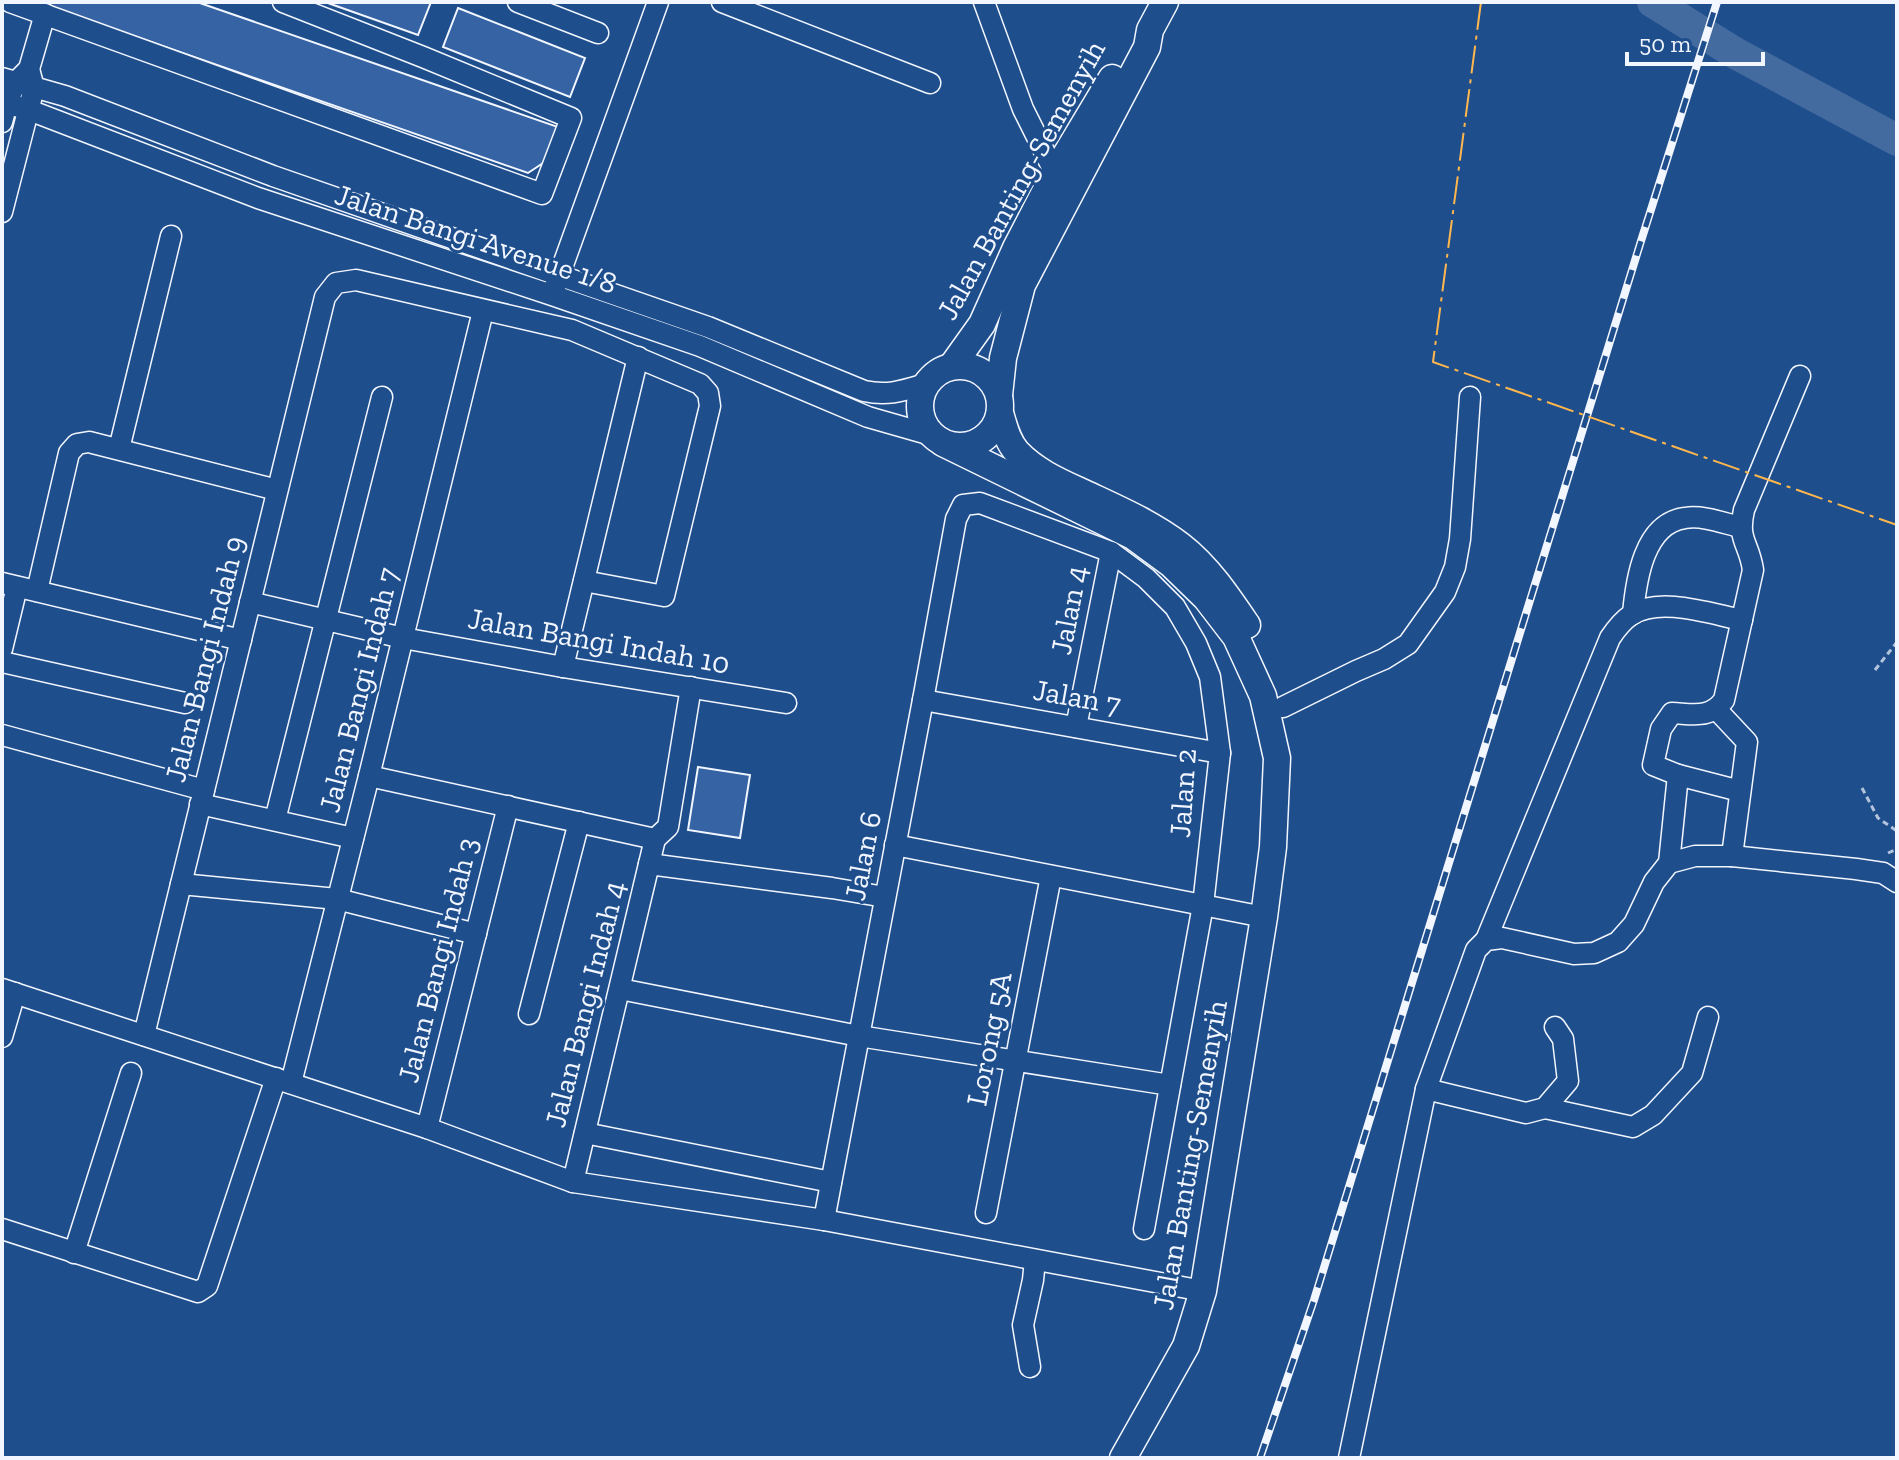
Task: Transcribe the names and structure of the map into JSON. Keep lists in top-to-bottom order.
{
  "streets": {
    "main road": ["Jalan Banting-Semenyih"],
    "street": [
      "Jalan Bangi Avenue 1/8",
      "Jalan 4",
      "Jalan Bangi Indah 10",
      "Jalan Bangi Indah 9",
      "Jalan Bangi Indah 7",
      "Jalan 7",
      "Jalan 2",
      "Jalan 6",
      "Jalan Bangi Indah 3",
      "Jalan Bangi Indah 4",
      "Lorong 5A"
    ]
  },
  "crossings": [
    ["Jalan Banting-Semenyih", "Jalan Bangi Avenue 1/8"],
    ["Jalan 4", "Jalan 7"],
    ["Jalan 4", "Jalan 2"],
    ["Jalan Bangi Indah 10", "Jalan Bangi Indah 9"],
    ["Jalan Bangi Indah 10", "Jalan Bangi Indah 7"],
    ["Jalan Bangi Indah 10", "Jalan Bangi Indah 4"],
    ["Jalan Bangi Indah 9", "Jalan Bangi Indah 7"],
    ["Jalan 7", "Jalan 2"],
    ["Jalan 7", "Jalan 6"],
    ["Jalan 2", "Jalan 6"]
  ],
  "scale_bar": "50 m"
}
